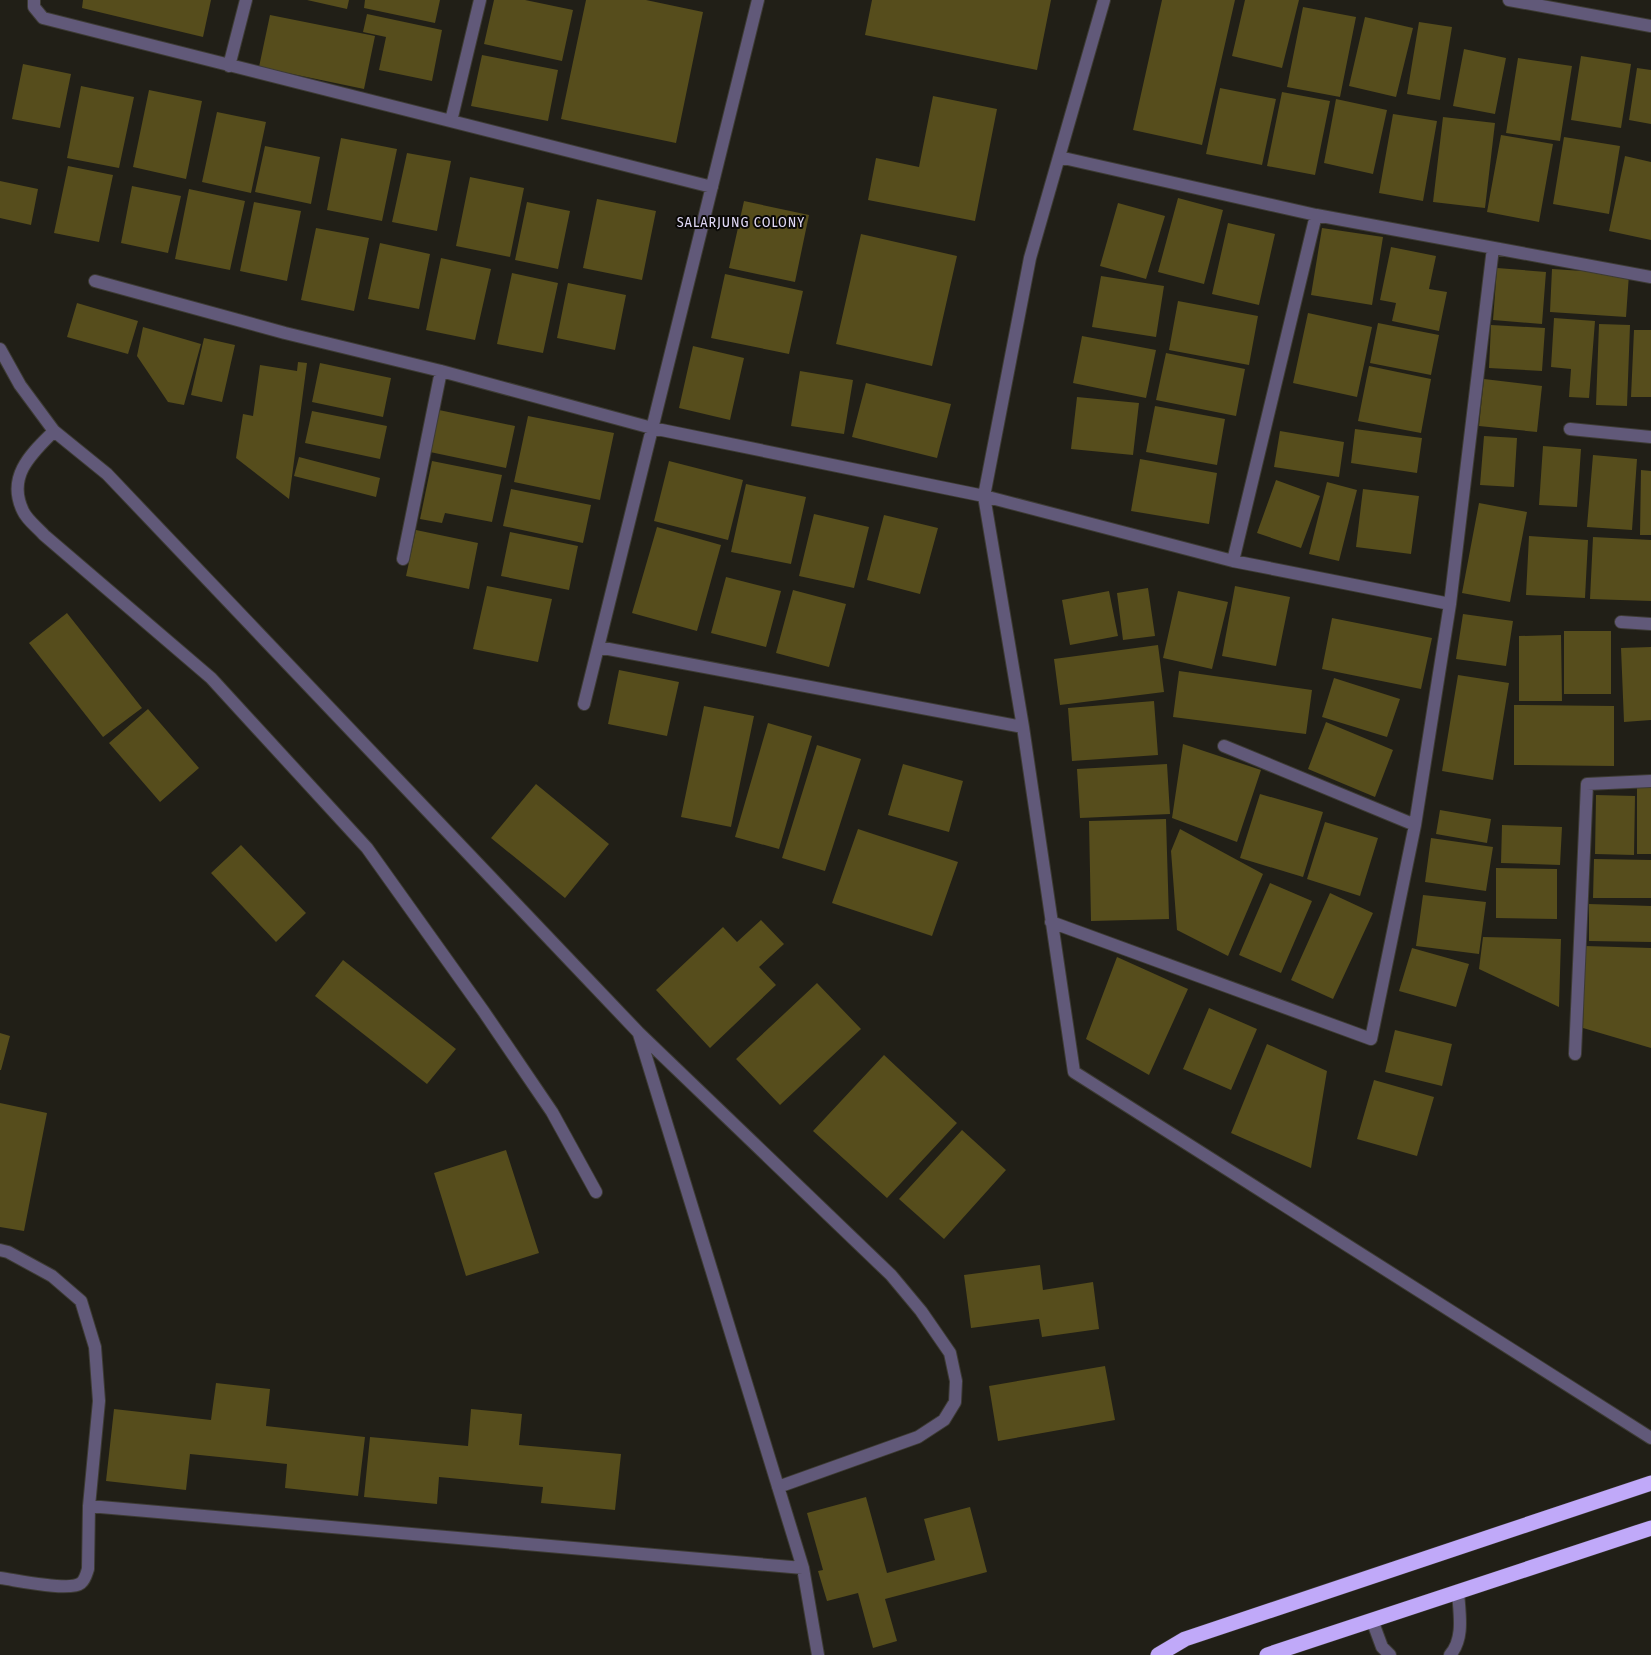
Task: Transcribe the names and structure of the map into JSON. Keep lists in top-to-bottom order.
{
  "districts": ["SALARJUNG COLONY"]
}
